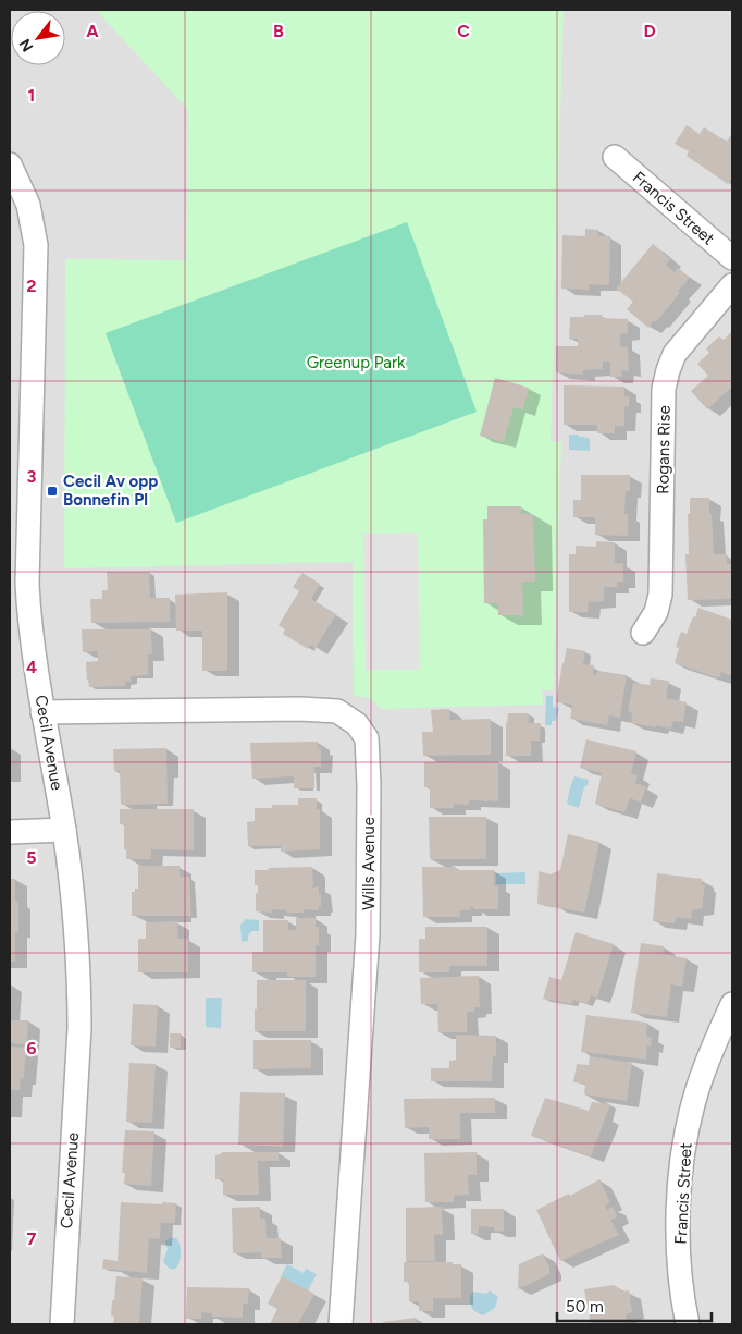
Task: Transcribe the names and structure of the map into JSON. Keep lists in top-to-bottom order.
{
  "streets": {
    "street": [
      "Francis Street",
      "Rogans Rise",
      "Cecil Avenue",
      "Wills Avenue"
    ]
  },
  "crossings": [
    ["Cecil Avenue", "Wills Avenue"]
  ],
  "parks": ["Greenup Park"],
  "places": {
    "transit": ["Cecil Av opp Bonnefin Pl"]
  },
  "scale_bar": "50 m",
  "north": "bottom left",
  "grid": {
    "columns": [
      "A",
      "B",
      "C",
      "D"
    ],
    "rows": [
      "1",
      "2",
      "3",
      "4",
      "5",
      "6",
      "7"
    ]
  }
}
